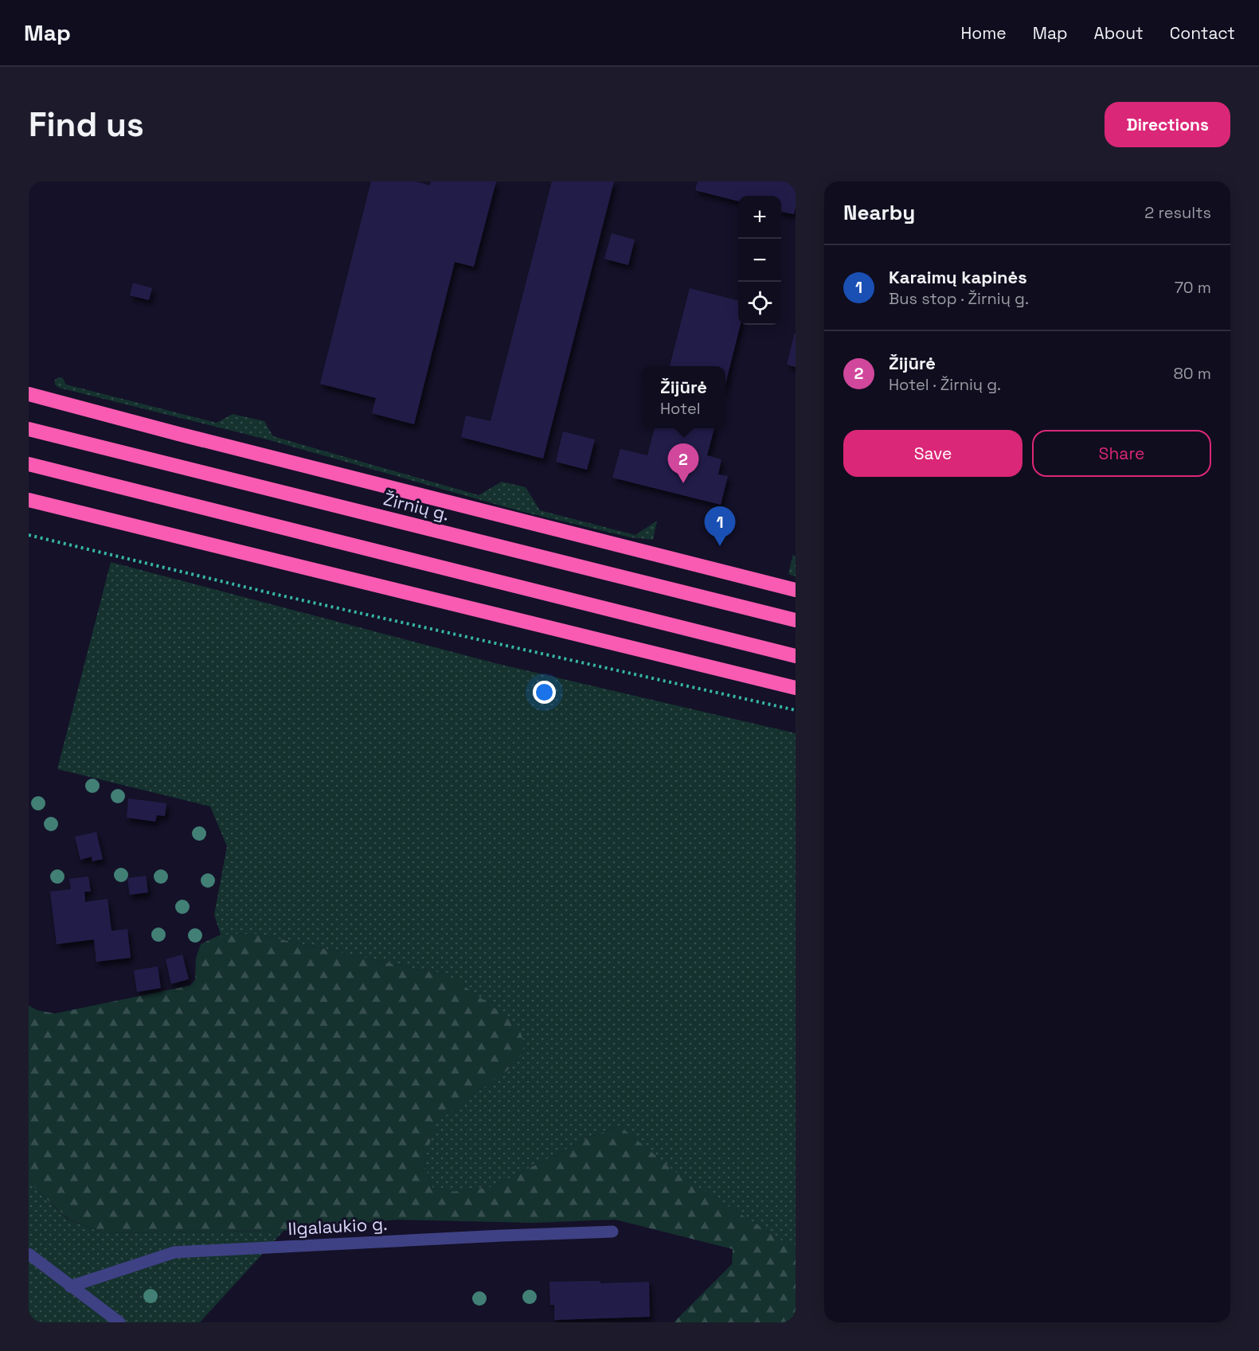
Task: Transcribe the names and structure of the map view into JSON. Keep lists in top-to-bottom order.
{
  "streets": {
    "highway": ["Žirnių g."],
    "street": ["Ilgalaukio g."]
  },
  "page": {
    "header": "Map",
    "nav": [
      "Home",
      "Map",
      "About",
      "Contact"
    ],
    "buttons": [
      "Directions",
      ["Save", "Share"]
    ],
    "title": "Find us",
    "heading": ["Nearby", "2 results"],
    "map_buttons": ["+", "−"],
    "list": [
      {
        "mark": "1",
        "name": "Karaimų kapinės",
        "note": "Bus stop · Žirnių g.",
        "value": "70 m"
      },
      {
        "mark": "2",
        "name": "Žijūrė",
        "note": "Hotel · Žirnių g.",
        "value": "80 m"
      }
    ],
    "popup": ["Žijūrė", "Hotel"],
    "pins": ["2", "1"]
  }
}
